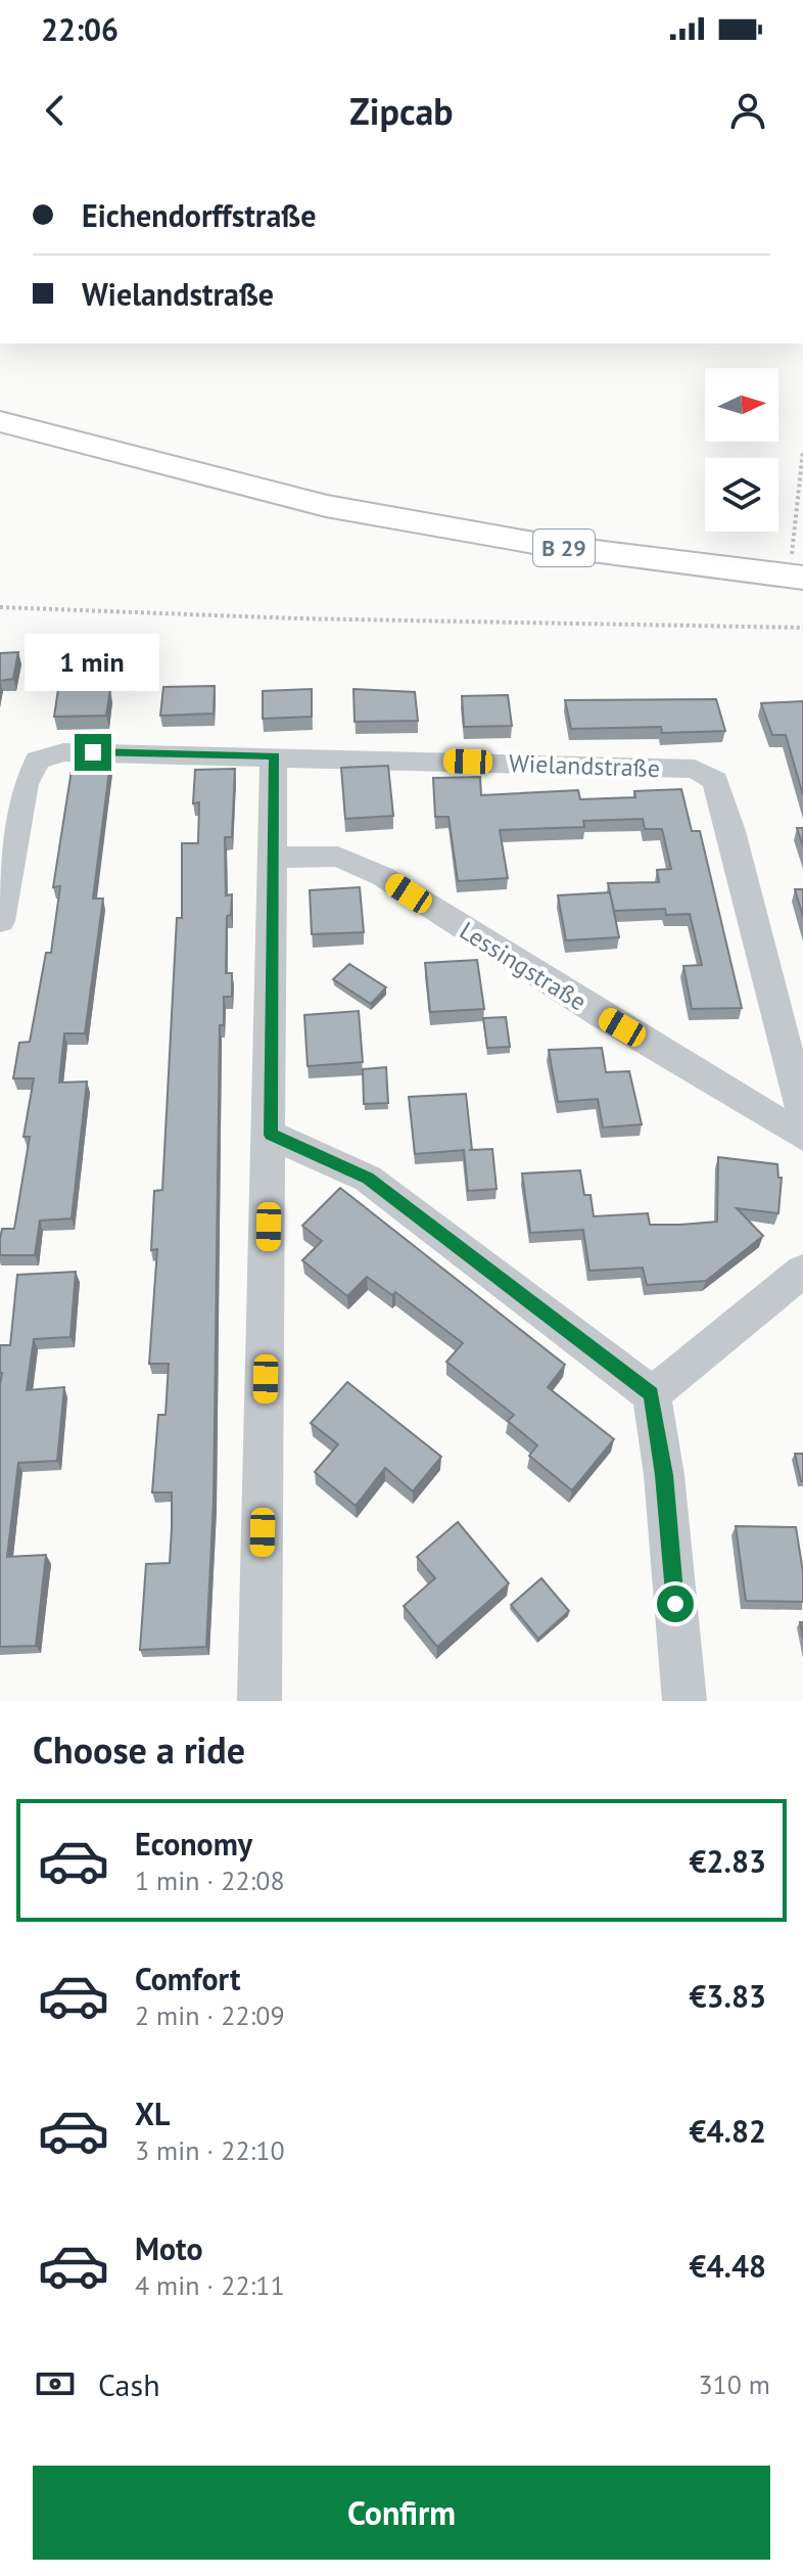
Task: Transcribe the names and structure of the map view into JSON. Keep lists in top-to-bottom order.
{
  "streets": {
    "main road": ["B 29"],
    "street": ["Wielandstraße", "Lessingstraße"]
  },
  "north": "right",
  "page": {
    "status": "22:06",
    "header": "Zipcab",
    "banner": ["Eichendorffstraße", "Wielandstraße"],
    "bubble": "1 min",
    "heading": "Choose a ride",
    "list": [
      {
        "name": "Economy",
        "note": "1 min · 22:08",
        "value": "€2.83"
      },
      {
        "name": "Comfort",
        "note": "2 min · 22:09",
        "value": "€3.83"
      },
      {
        "name": "XL",
        "note": "3 min · 22:10",
        "value": "€4.82"
      },
      {
        "name": "Moto",
        "note": "4 min · 22:11",
        "value": "€4.48"
      }
    ],
    "pay": ["Cash", "310 m"],
    "buttons": "Confirm"
  }
}
